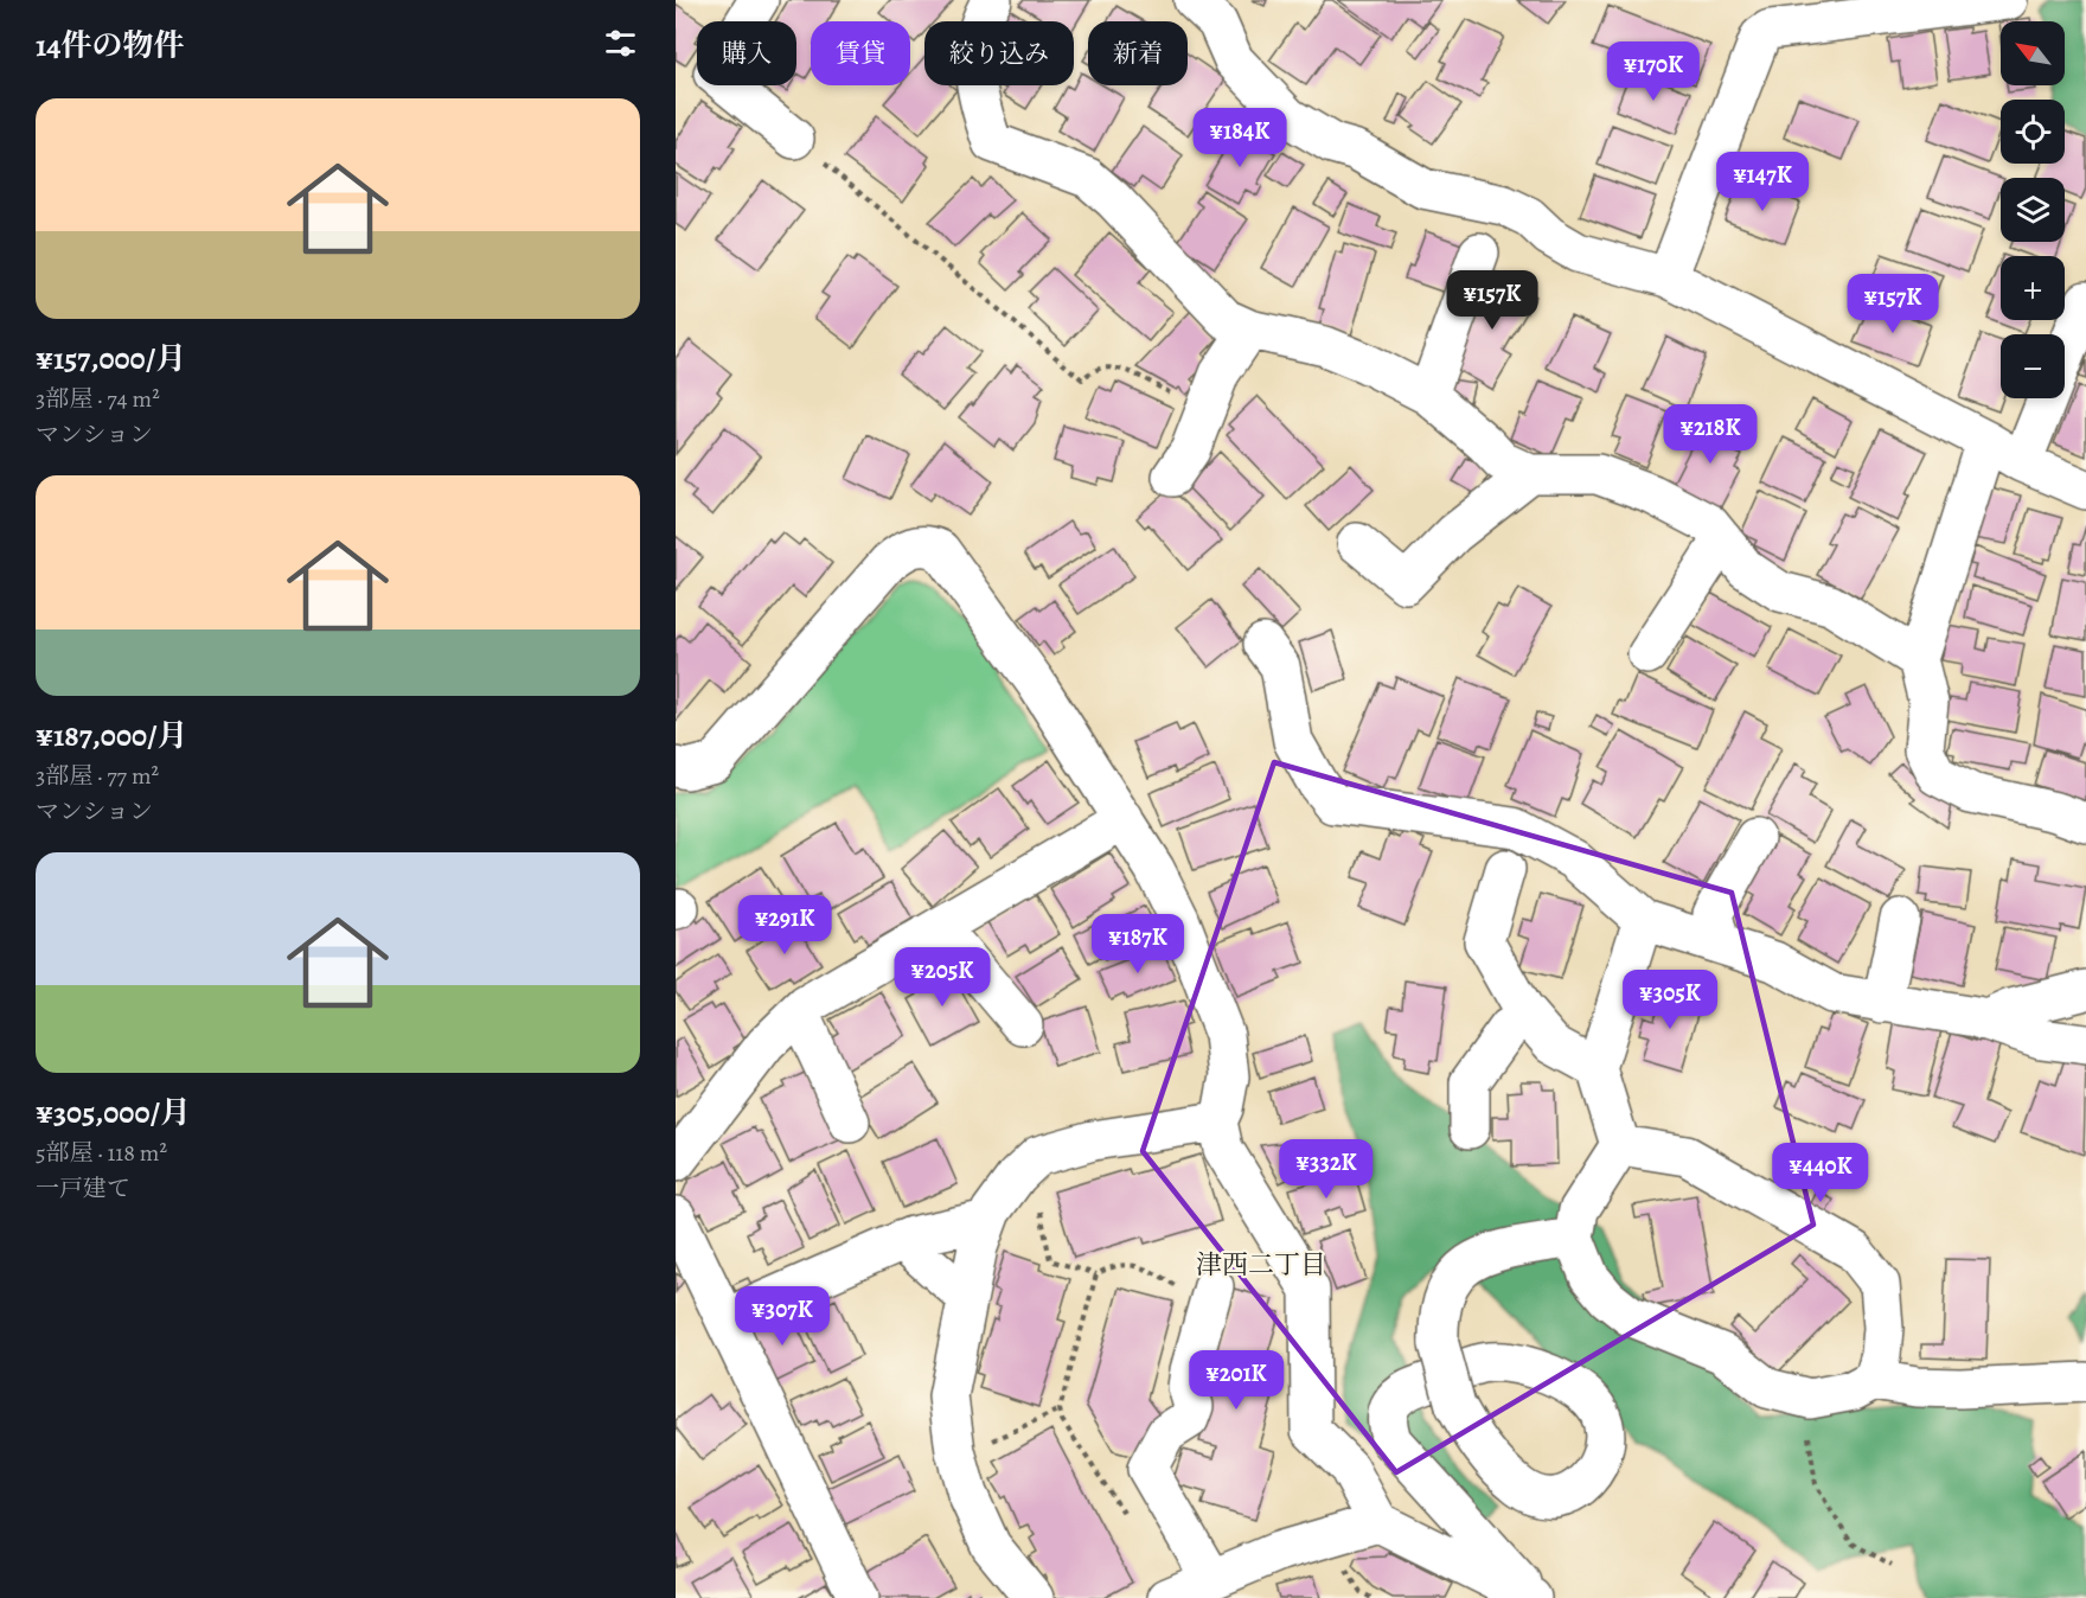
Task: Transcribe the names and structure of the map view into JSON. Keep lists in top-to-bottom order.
{
  "districts": ["津西二丁目"],
  "north": "top left",
  "page": {
    "heading": "14件の物件",
    "map_buttons": ["+", "−"],
    "chip": [
      "購入",
      "賃貸",
      "絞り込み",
      "新着"
    ],
    "price": [
      "¥170K",
      "¥184K",
      "¥147K",
      "¥157K",
      "¥157K",
      "¥218K",
      "¥291K",
      "¥187K",
      "¥205K",
      "¥305K",
      "¥332K",
      "¥440K",
      "¥307K",
      "¥201K"
    ],
    "list": [
      {
        "name": "¥157,000/月",
        "note": "3部屋 · 74 m² · マンション"
      },
      {
        "name": "¥187,000/月",
        "note": "3部屋 · 77 m² · マンション"
      },
      {
        "name": "¥305,000/月",
        "note": "5部屋 · 118 m² · 一戸建て"
      }
    ]
  }
}
